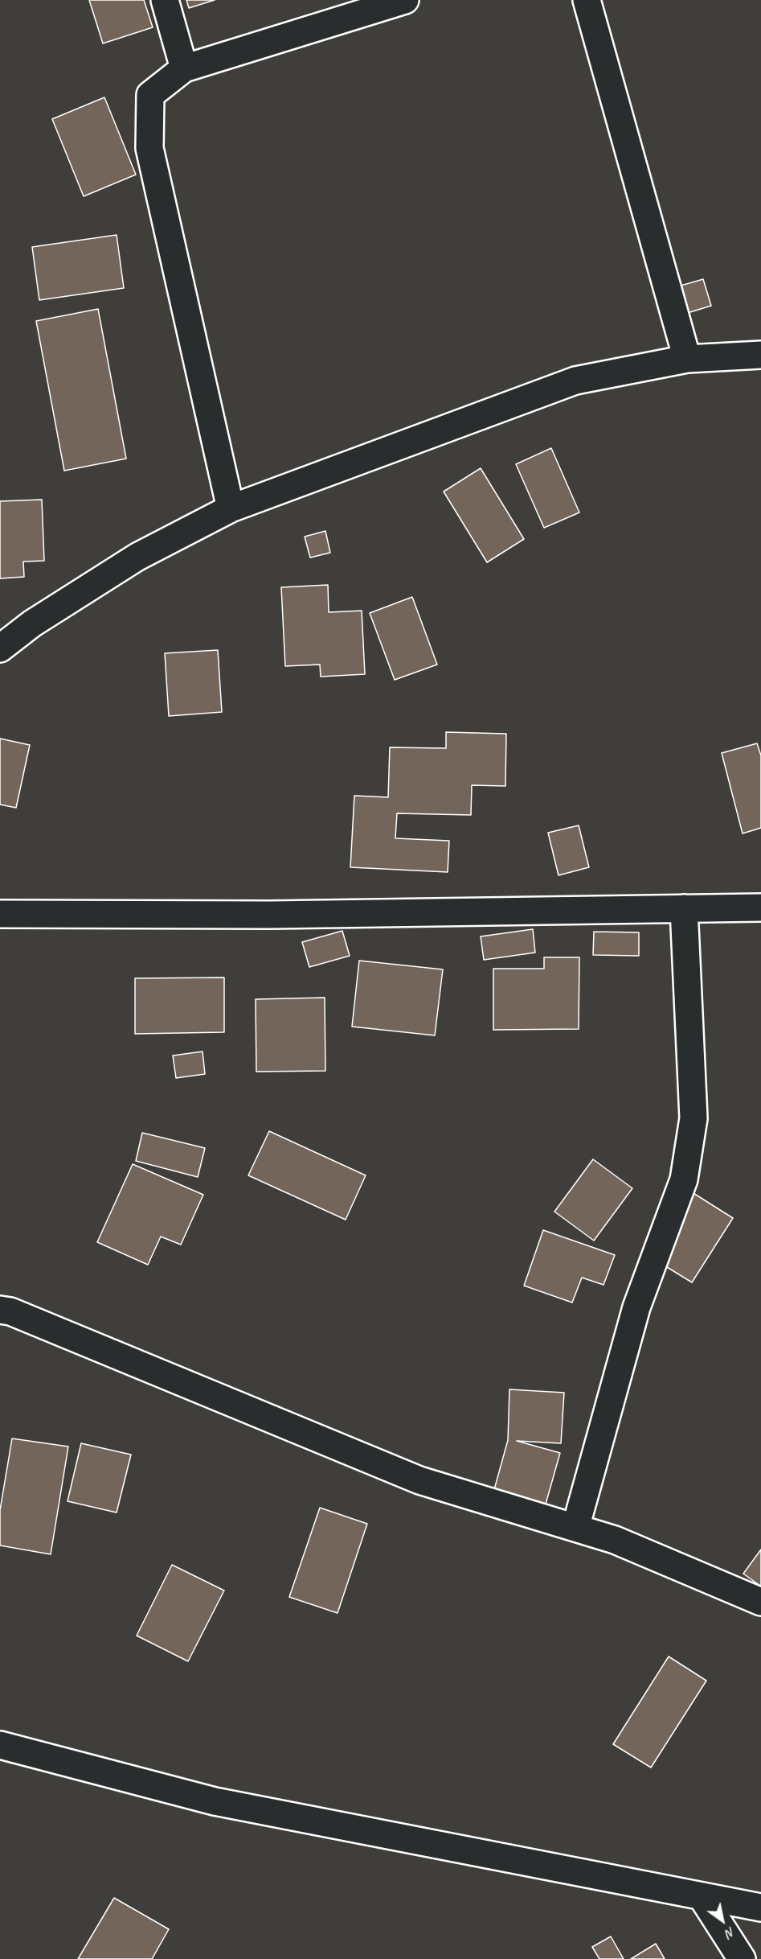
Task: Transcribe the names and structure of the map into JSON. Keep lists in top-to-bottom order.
{
  "north": "bottom right"
}
